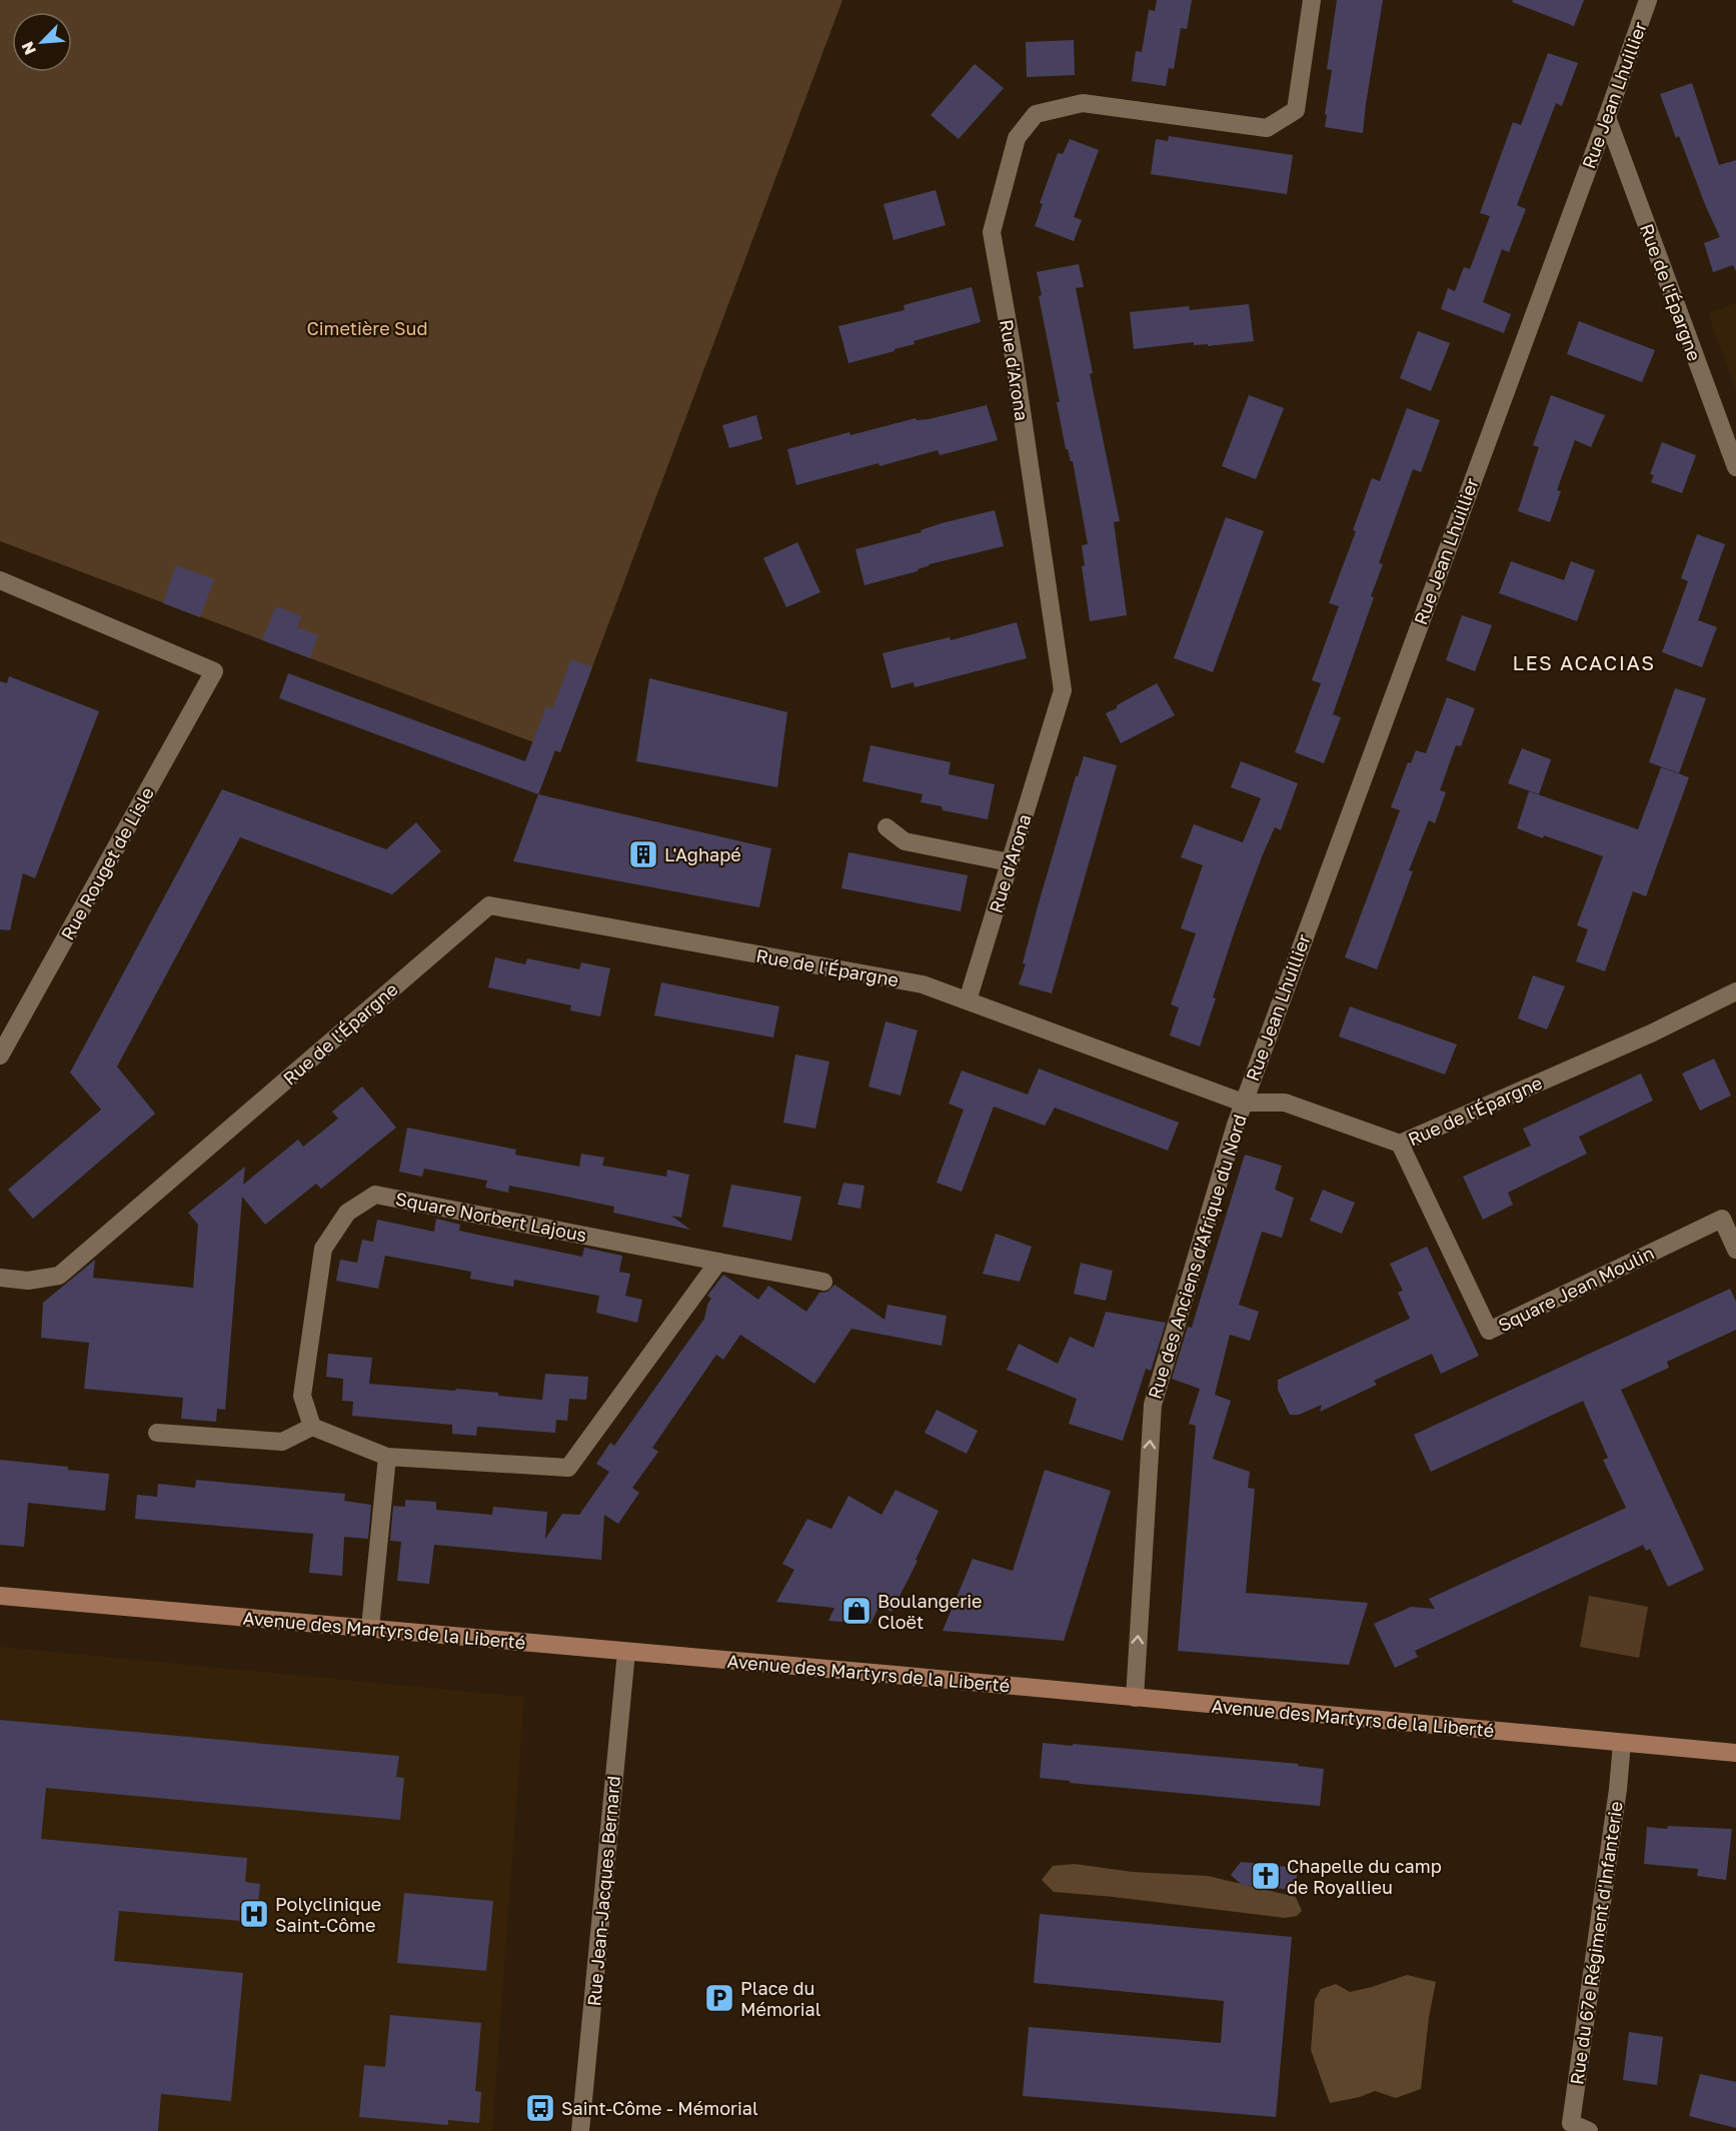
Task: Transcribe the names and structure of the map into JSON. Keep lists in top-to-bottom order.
{
  "streets": {
    "street": [
      "Rue Jean Lhuillier",
      "Rue de l'Épargne",
      "Rue d'Arona",
      "Rue Rouget de Lisle",
      "Square Norbert Lajous",
      "Rue des Anciens d'Afrique du Nord",
      "Square Jean Moulin",
      "Avenue des Martyrs de la Liberté",
      "Rue Jean-Jacques Bernard",
      "Rue du 67e Régiment d'Infanterie"
    ]
  },
  "crossings": [
    ["Rue Jean Lhuillier", "Rue de l'Épargne"],
    ["Rue Jean Lhuillier", "Rue des Anciens d'Afrique du Nord"],
    ["Rue de l'Épargne", "Rue d'Arona"],
    ["Rue de l'Épargne", "Rue des Anciens d'Afrique du Nord"],
    ["Rue de l'Épargne", "Square Jean Moulin"],
    ["Rue des Anciens d'Afrique du Nord", "Avenue des Martyrs de la Liberté"],
    ["Avenue des Martyrs de la Liberté", "Rue Jean-Jacques Bernard"],
    ["Avenue des Martyrs de la Liberté", "Rue du 67e Régiment d'Infanterie"]
  ],
  "one_way": ["Rue des Anciens d'Afrique du Nord"],
  "districts": ["LES ACACIAS"],
  "parks": ["Cimetière Sud"],
  "places": {
    "building": ["L'Aghapé"],
    "shop": ["Boulangerie Cloët"],
    "church": ["Chapelle du camp de Royallieu"],
    "hospital": ["Polyclinique Saint-Côme"],
    "parking": ["Place du Mémorial"],
    "bus stop": ["Saint-Côme - Mémorial"]
  },
  "north": "bottom left"
}
